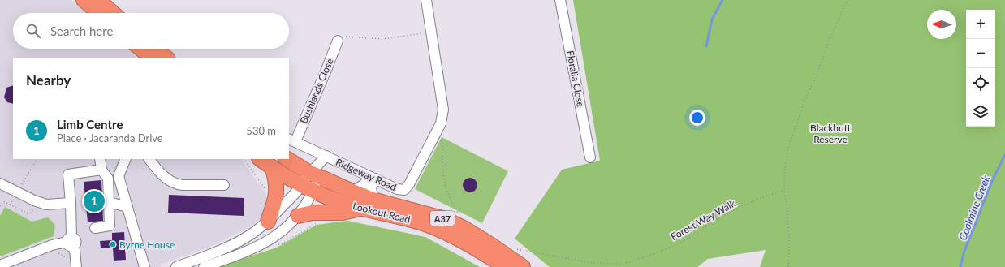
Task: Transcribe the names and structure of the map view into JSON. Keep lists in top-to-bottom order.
{
  "streets": {
    "highway": ["Lookout Road", "A37"],
    "street": ["Floralia Close", "Bushlands Close", "Ridgeway Road"],
    "path": ["Forest Way Walk"]
  },
  "crossings": [
    ["Bushlands Close", "Ridgeway Road"],
    ["Ridgeway Road", "Lookout Road"]
  ],
  "water": ["Coalmine Creek"],
  "parks": ["Blackbutt Reserve"],
  "places": ["Byrne House"],
  "north": "left",
  "page": {
    "map_buttons": ["+", "−"],
    "search": "Search here",
    "heading": "Nearby",
    "list": [
      {
        "mark": "1",
        "name": "Limb Centre",
        "note": "Place · Jacaranda Drive",
        "value": "530 m"
      }
    ],
    "pins": "1"
  }
}
